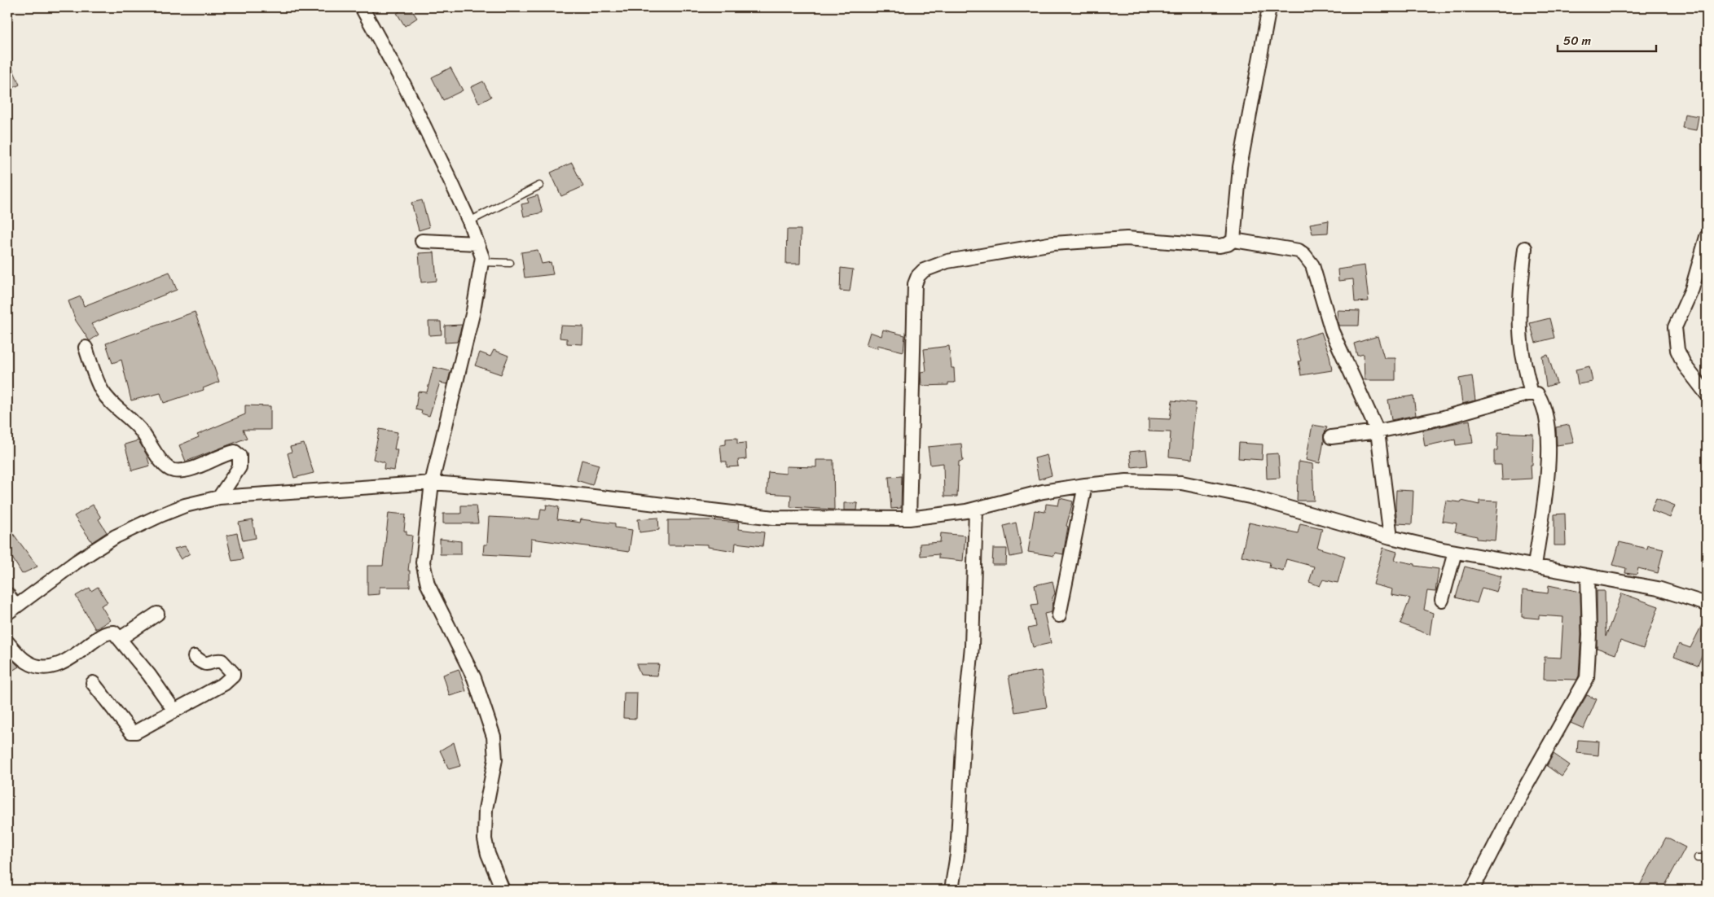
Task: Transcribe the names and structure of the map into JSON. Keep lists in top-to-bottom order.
{
  "scale_bar": "50 m"
}
